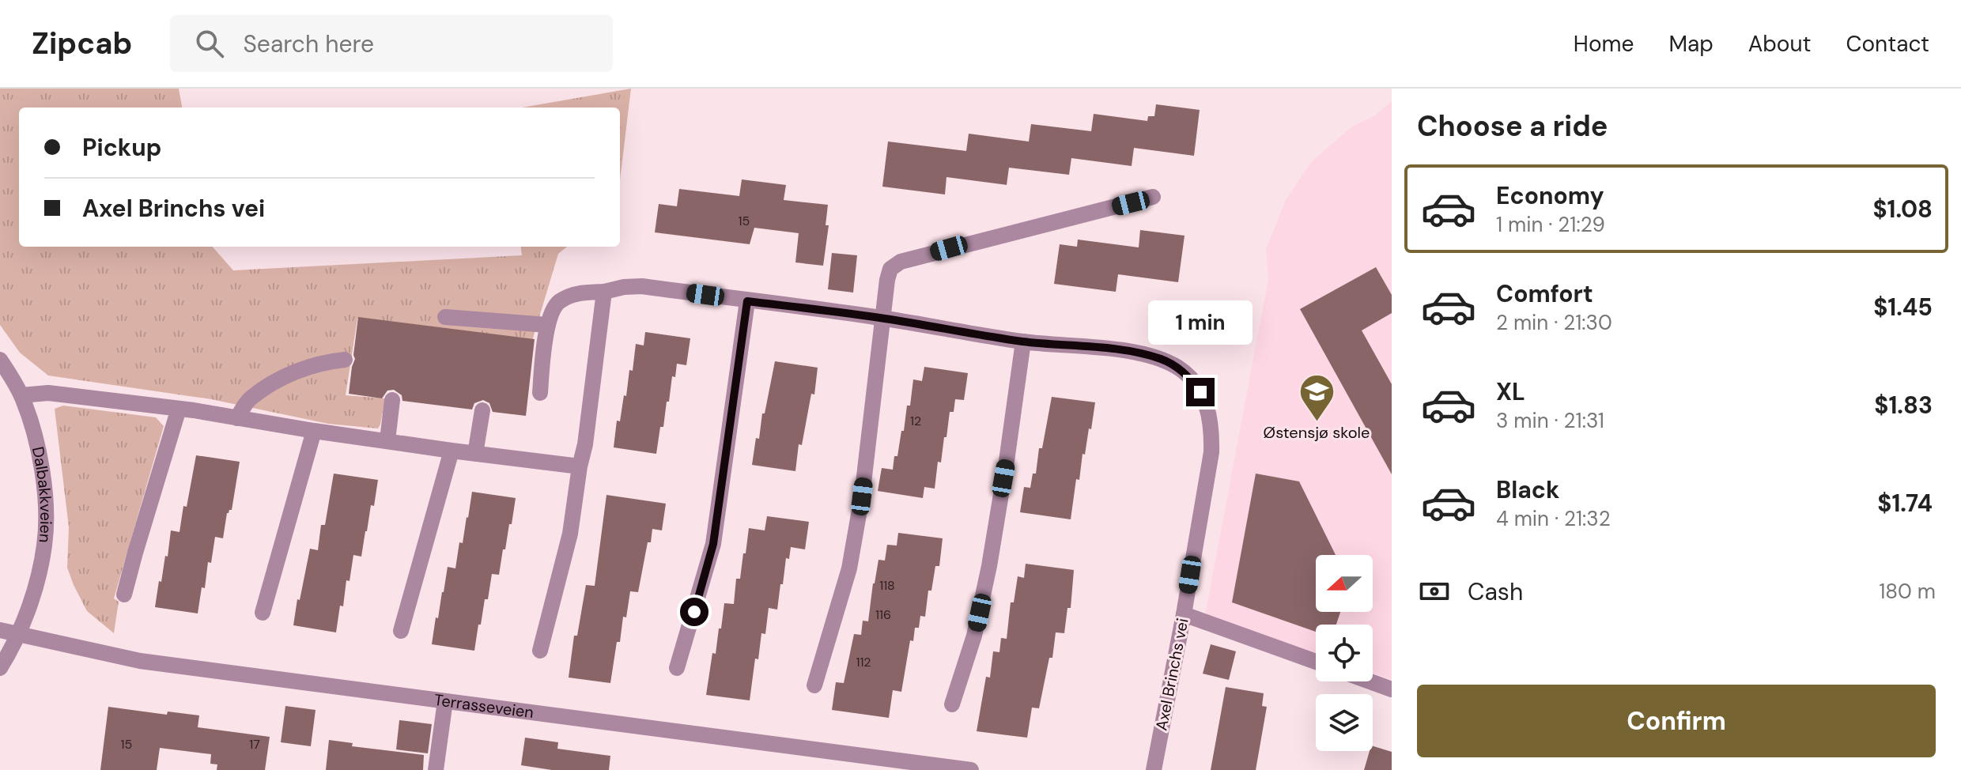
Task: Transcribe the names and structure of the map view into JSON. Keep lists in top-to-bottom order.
{
  "streets": {
    "street": ["Dalbakkveien", "Axel Brinchs vei", "Terrasseveien"]
  },
  "crossings": [
    ["Dalbakkveien", "Terrasseveien"]
  ],
  "places": {
    "school or university": ["Østensjø skole"]
  },
  "house_numbers": [
    "15",
    "12",
    "118",
    "116",
    "112",
    "15",
    "17"
  ],
  "north": "left",
  "page": {
    "header": "Zipcab",
    "search": "Search here",
    "nav": [
      "Home",
      "Map",
      "About",
      "Contact"
    ],
    "heading": "Choose a ride",
    "banner": ["Pickup", "Axel Brinchs vei"],
    "list": [
      {
        "name": "Economy",
        "note": "1 min · 21:29",
        "value": "$1.08"
      },
      {
        "name": "Comfort",
        "note": "2 min · 21:30",
        "value": "$1.45"
      },
      {
        "name": "XL",
        "note": "3 min · 21:31",
        "value": "$1.83"
      },
      {
        "name": "Black",
        "note": "4 min · 21:32",
        "value": "$1.74"
      }
    ],
    "bubble": "1 min",
    "pay": ["Cash", "180 m"],
    "buttons": "Confirm"
  }
}
